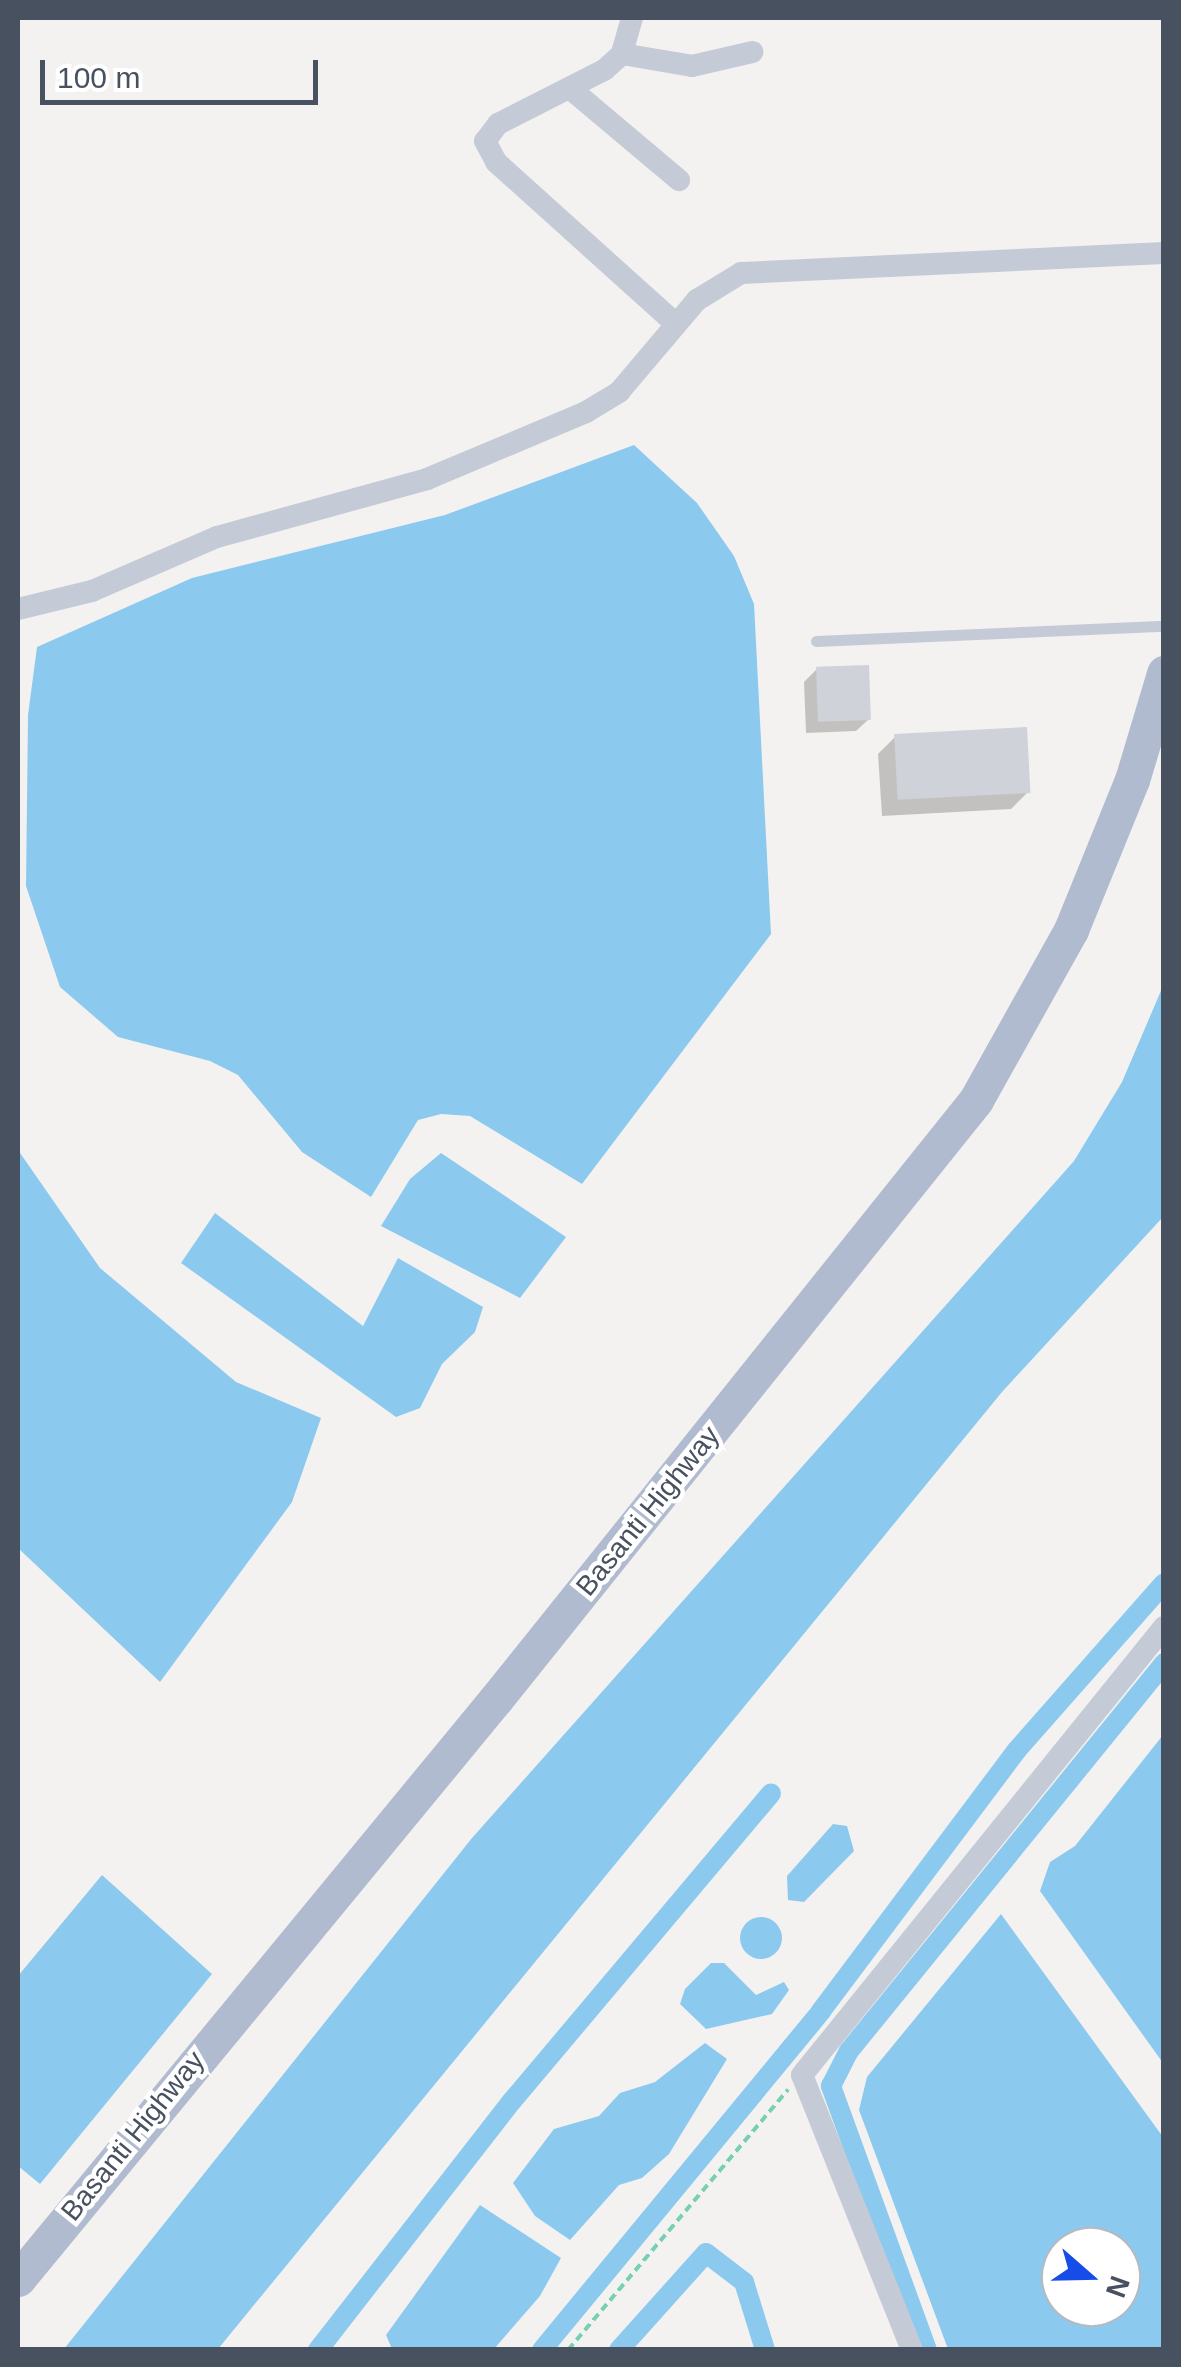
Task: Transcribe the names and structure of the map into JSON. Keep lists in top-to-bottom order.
{
  "streets": {
    "main road": ["Basanti Highway"]
  },
  "scale_bar": "100 m",
  "north": "right"
}
